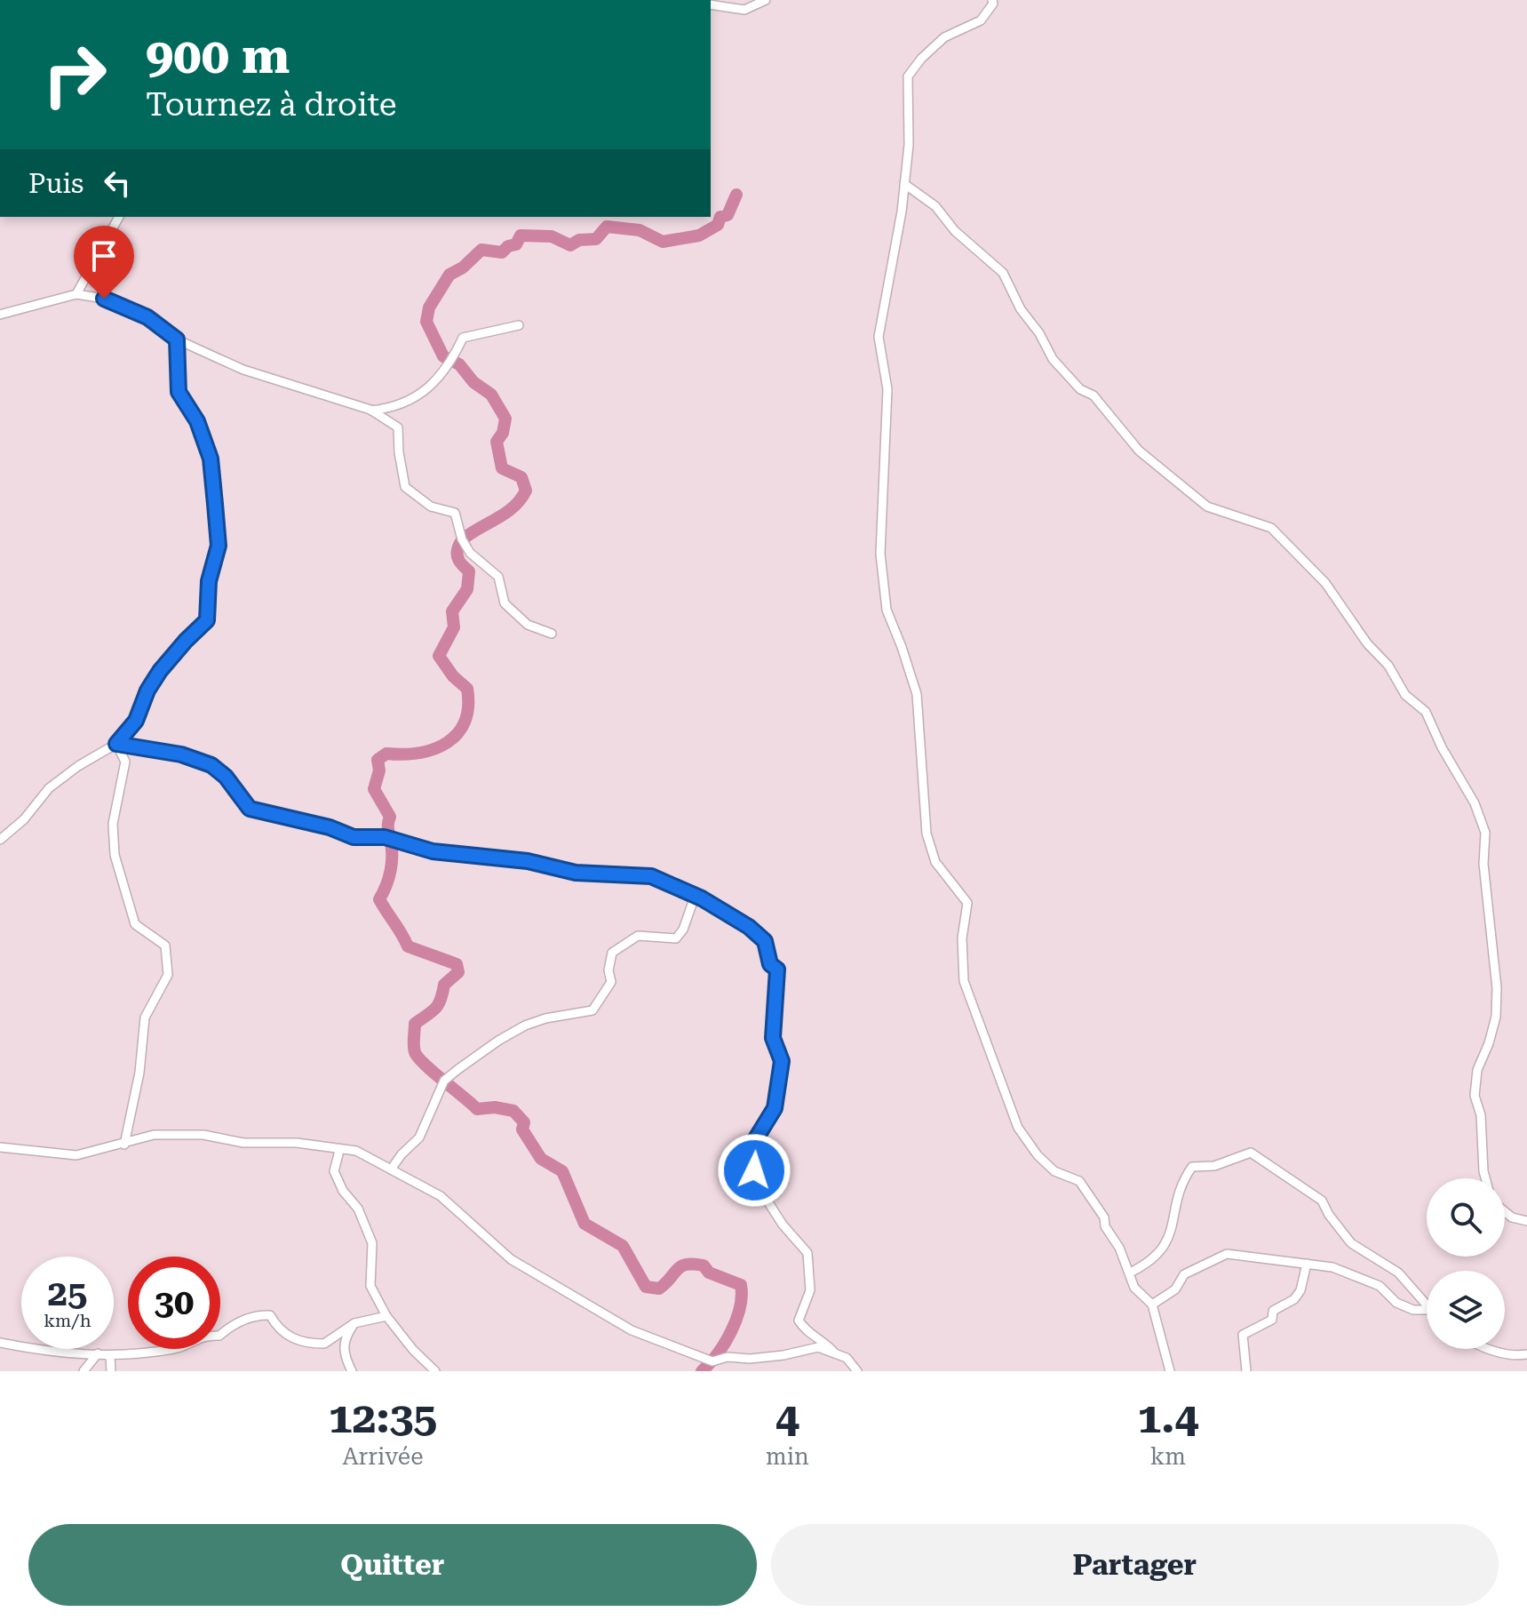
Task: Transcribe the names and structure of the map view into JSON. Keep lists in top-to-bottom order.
{
  "page": {
    "turn": ["900 m", "Tournez à droite"],
    "then": "Puis",
    "speed": "25 km/h",
    "limit": "30",
    "eta": [
      "12:35",
      "Arrivée",
      "4",
      "min",
      "1.4",
      "km"
    ],
    "buttons": ["Quitter", "Partager"]
  }
}
